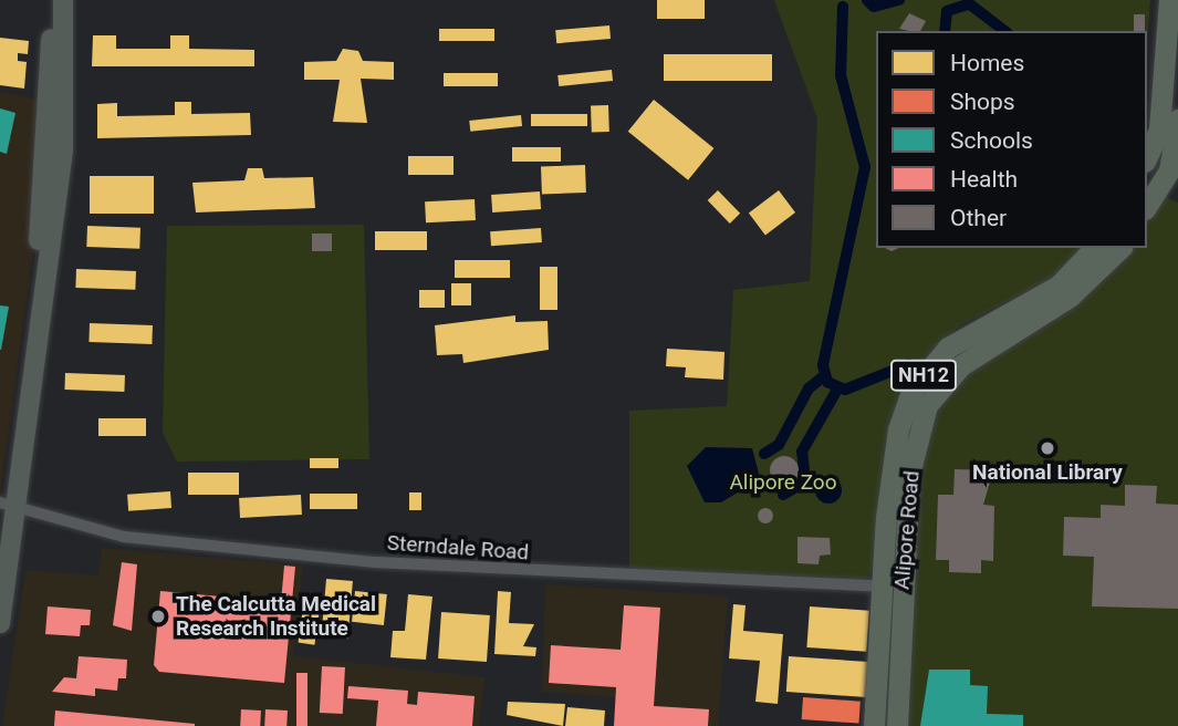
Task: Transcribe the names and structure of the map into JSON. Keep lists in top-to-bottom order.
{
  "streets": {
    "highway": ["NH12", "Alipore Road"],
    "street": ["Sterndale Road"]
  },
  "crossings": [
    ["NH12", "Alipore Road"],
    ["NH12", "Sterndale Road"],
    ["Alipore Road", "Sterndale Road"]
  ],
  "parks": ["Alipore Zoo"],
  "places": ["National Library", "The Calcutta Medical Research Institute"],
  "legend": [
    "Homes",
    "Shops",
    "Schools",
    "Health",
    "Other"
  ]
}
